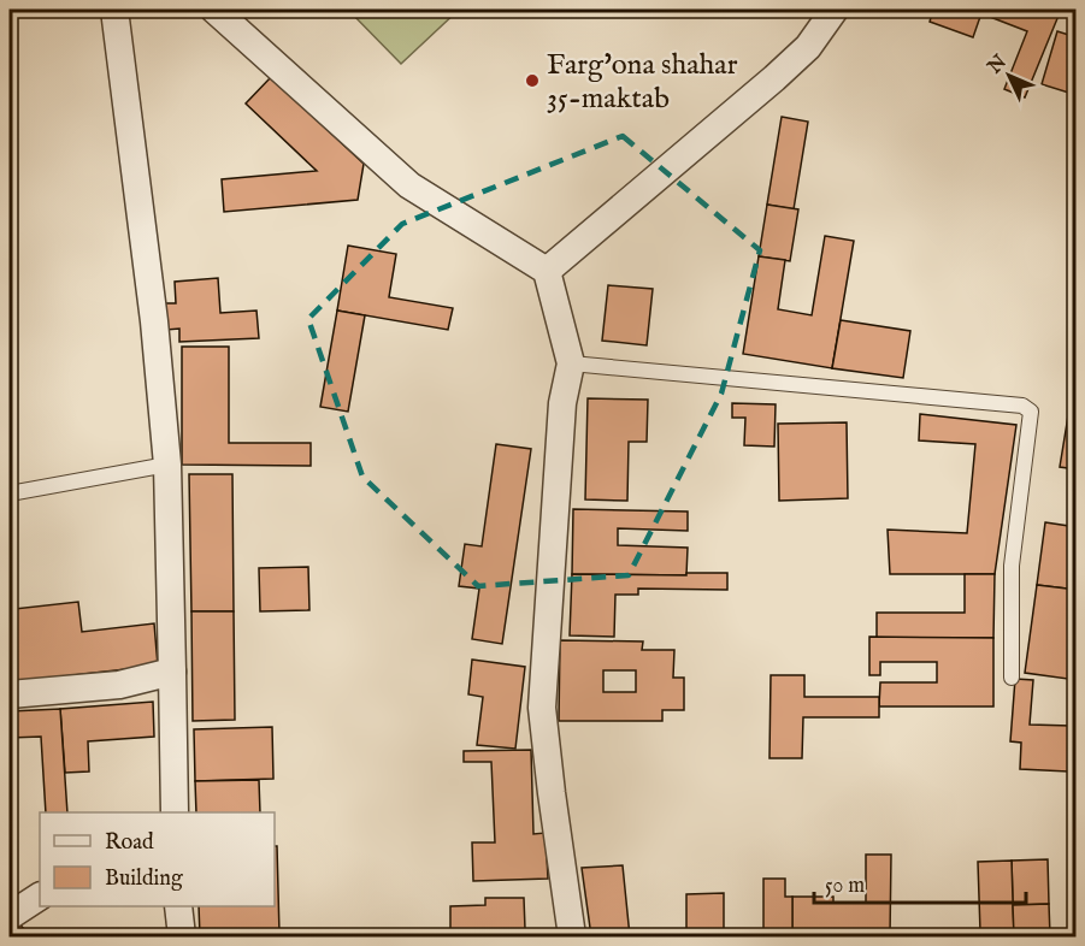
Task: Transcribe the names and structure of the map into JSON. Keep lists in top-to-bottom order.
{
  "places": ["Farg'ona shahar 35-maktab"],
  "legend": ["Road", "Building"],
  "scale_bar": "50 m",
  "north": "top left"
}
